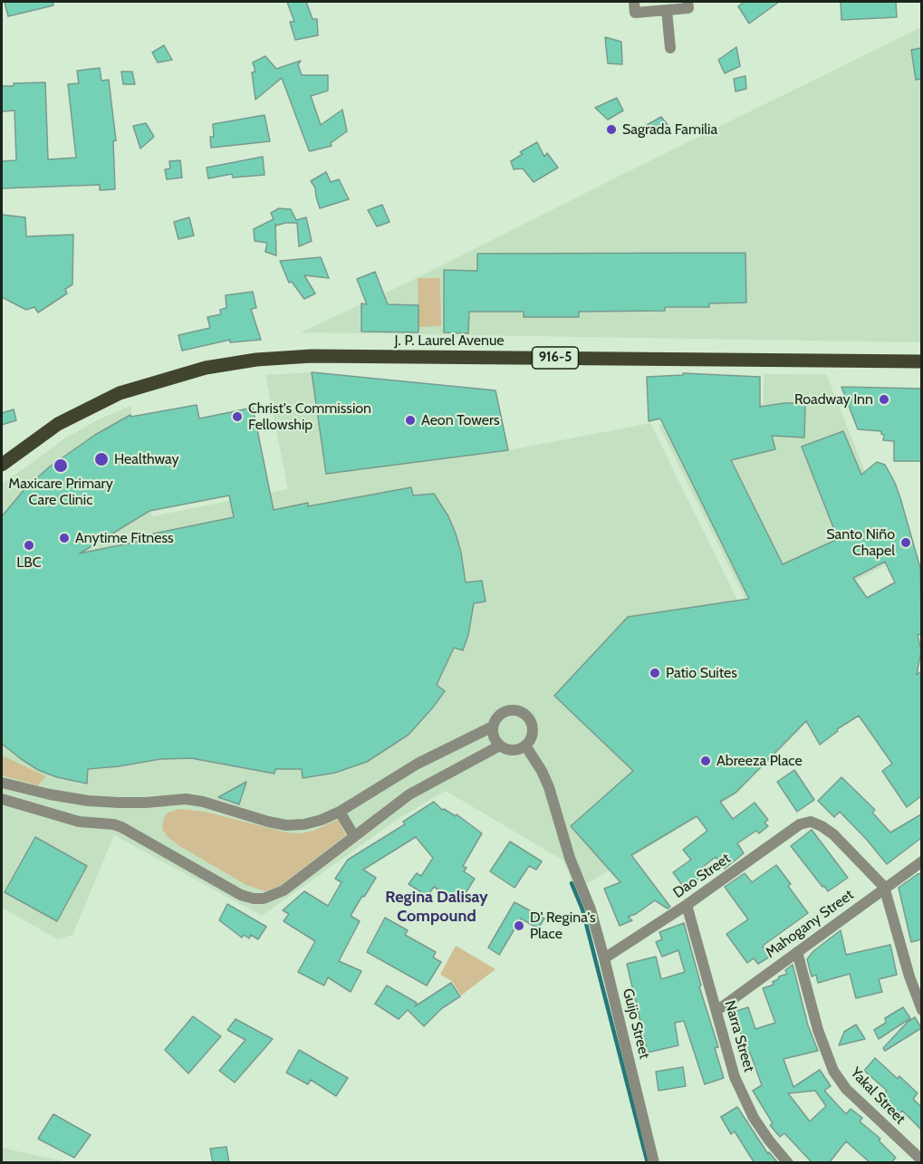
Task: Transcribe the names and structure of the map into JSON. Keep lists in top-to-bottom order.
{
  "streets": {
    "main road": ["J. P. Laurel Avenue", "916-5"],
    "street": [
      "Dao Street",
      "Mahogany Street",
      "Guijo Street",
      "Narra Street",
      "Yakal Street"
    ]
  },
  "crossings": [
    ["Dao Street", "Mahogany Street"],
    ["Dao Street", "Guijo Street"],
    ["Dao Street", "Narra Street"],
    ["Mahogany Street", "Narra Street"],
    ["Mahogany Street", "Yakal Street"]
  ],
  "districts": ["Regina Dalisay Compound"],
  "places": [
    "Sagrada Familia",
    "Roadway Inn",
    "Christ's Commission Fellowship",
    "Aeon Towers",
    "Healthway",
    "Maxicare Primary Care Clinic",
    "Anytime Fitness",
    "Santo Niño Chapel",
    "LBC",
    "Patio Suites",
    "Abreeza Place",
    "D' Regina's Place"
  ]
}
